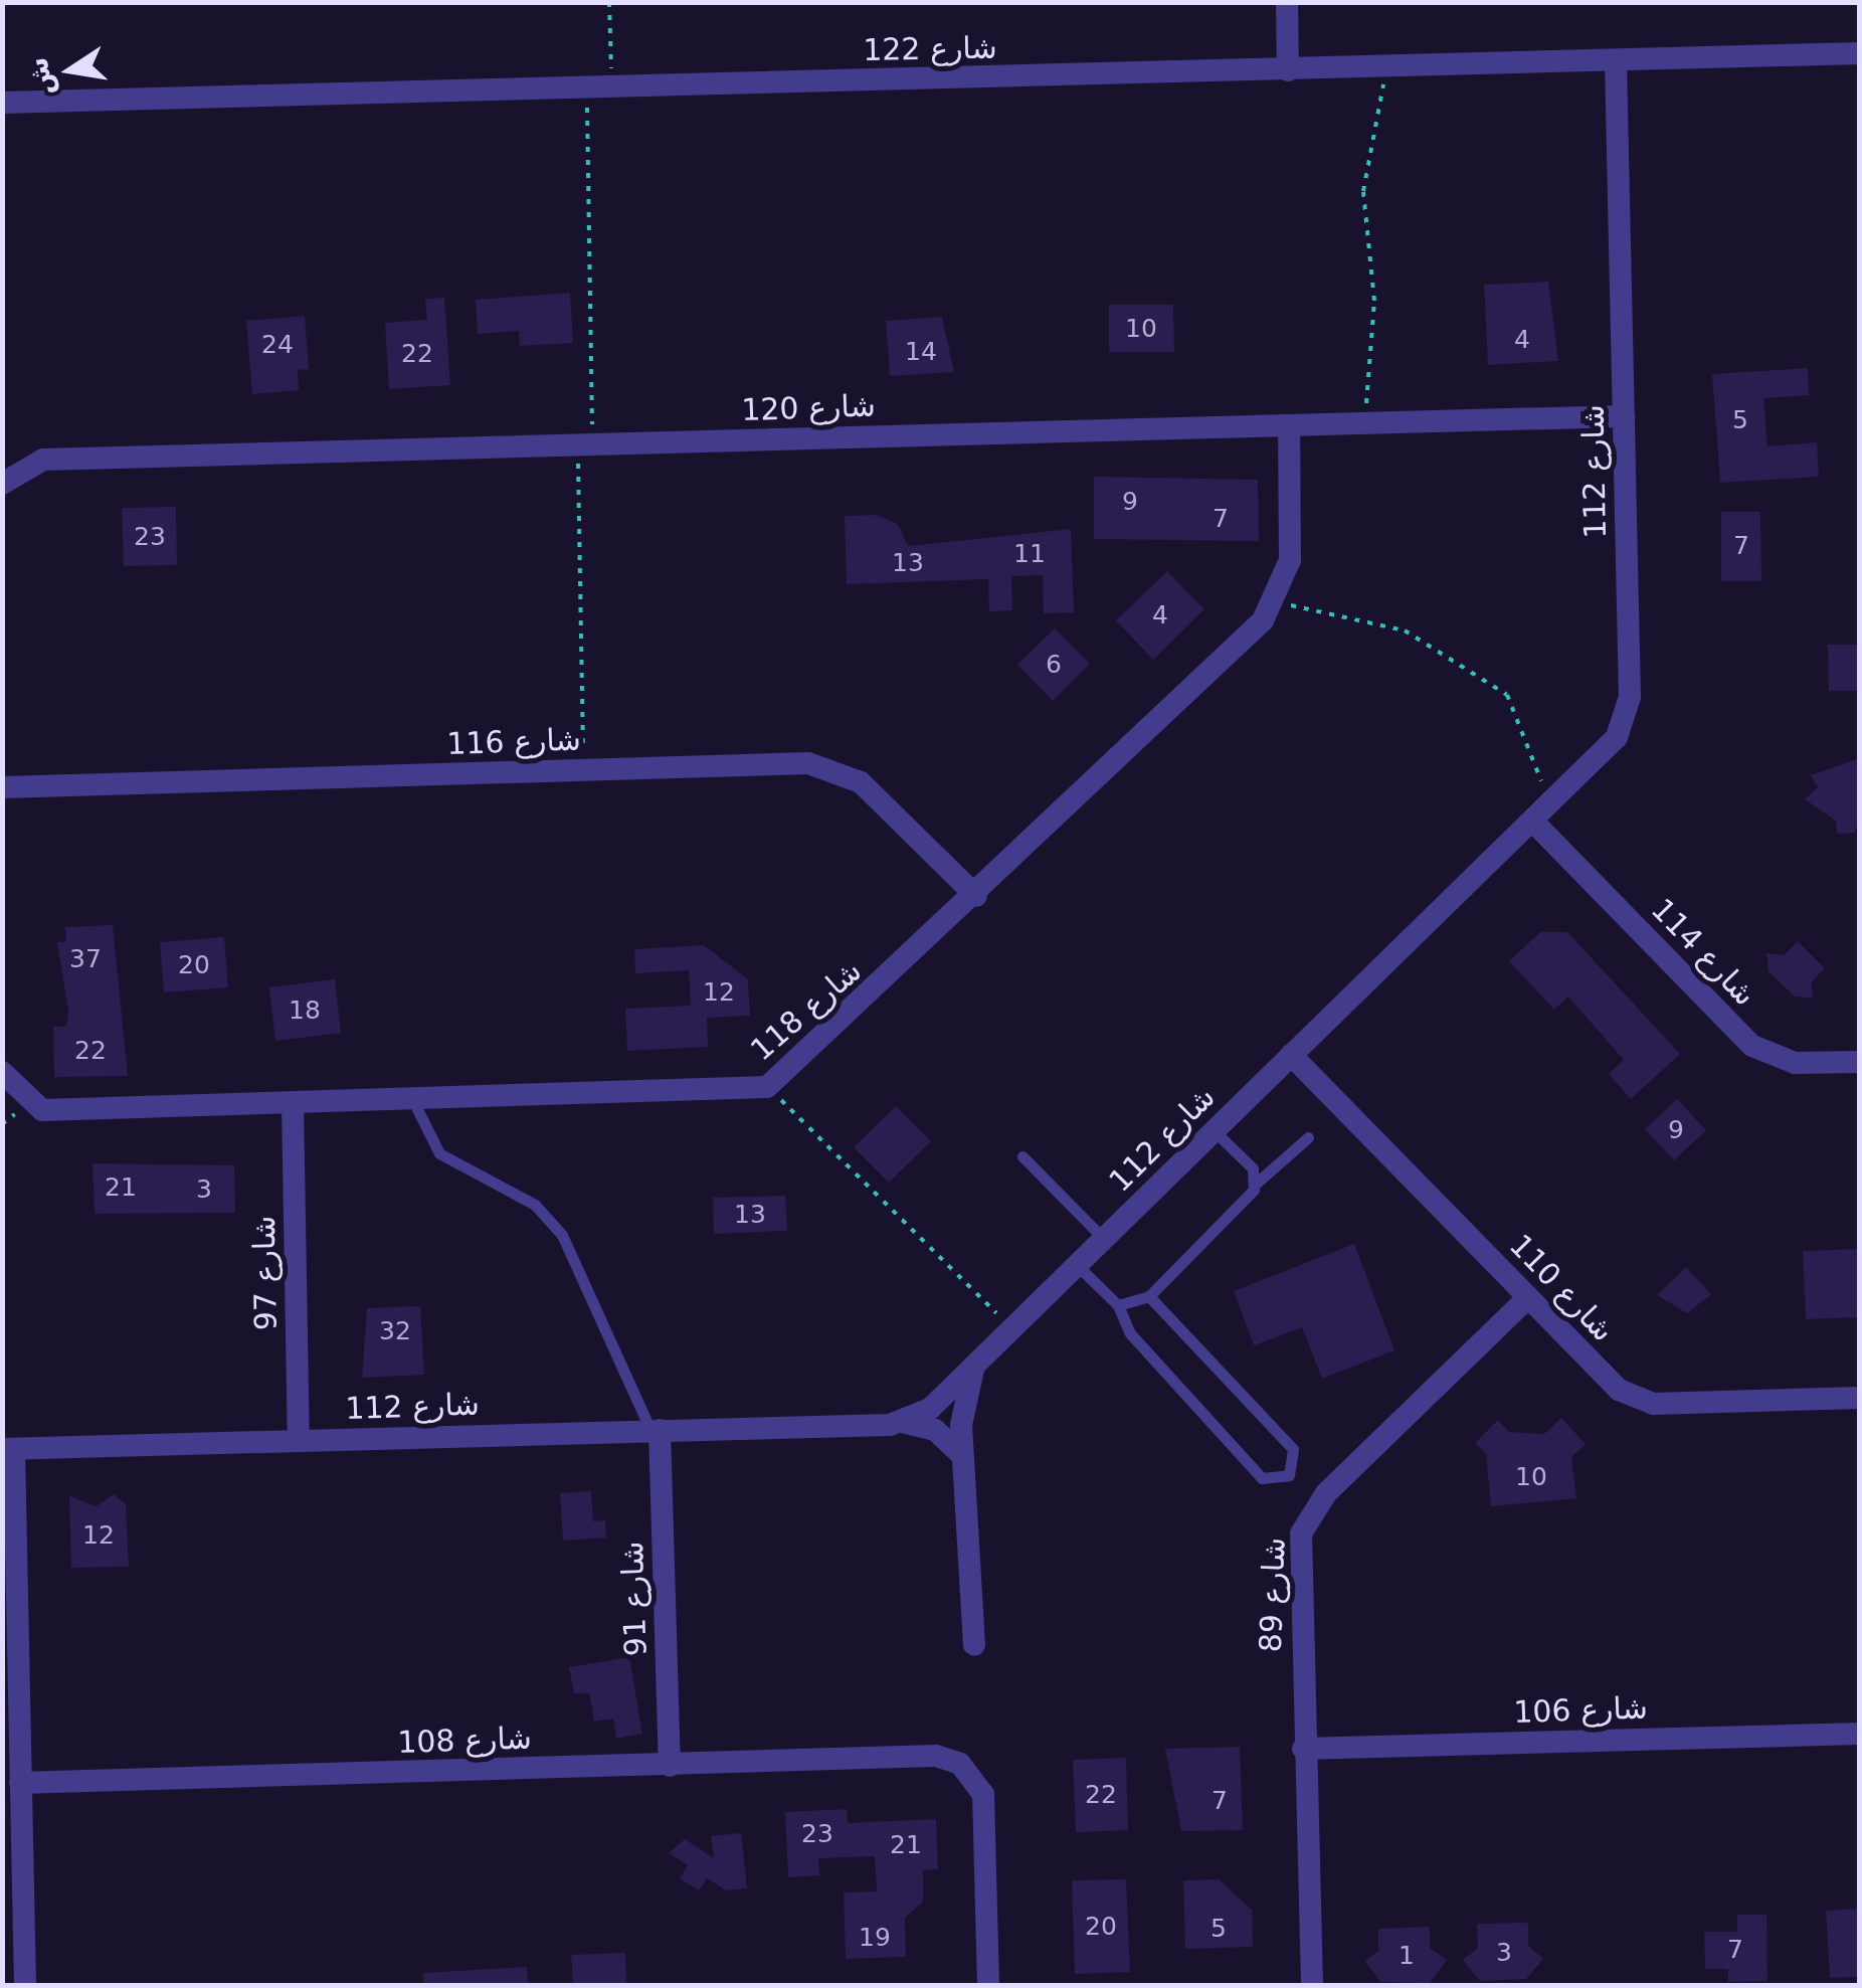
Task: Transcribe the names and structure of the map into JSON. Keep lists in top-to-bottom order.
{
  "streets": {
    "street": [
      "شارع 122",
      "شارع 120",
      "شارع 112",
      "شارع 116",
      "شارع 114",
      "شارع 118",
      "شارع 97",
      "شارع 110",
      "شارع 89",
      "شارع 91",
      "شارع 106",
      "شارع 108"
    ]
  },
  "crossings": [
    ["شارع 122", "شارع 112"],
    ["شارع 120", "شارع 112"],
    ["شارع 120", "شارع 118"],
    ["شارع 112", "شارع 114"],
    ["شارع 112", "شارع 97"],
    ["شارع 112", "شارع 110"],
    ["شارع 112", "شارع 91"],
    ["شارع 116", "شارع 118"],
    ["شارع 118", "شارع 97"],
    ["شارع 110", "شارع 89"],
    ["شارع 89", "شارع 106"],
    ["شارع 91", "شارع 108"]
  ],
  "house_numbers": [
    "10",
    "4",
    "24",
    "14",
    "22",
    "5",
    "9",
    "7",
    "23",
    "7",
    "11",
    "13",
    "4",
    "6",
    "37",
    "20",
    "12",
    "18",
    "22",
    "9",
    "21",
    "3",
    "13",
    "32",
    "10",
    "12",
    "22",
    "7",
    "23",
    "21",
    "20",
    "5",
    "19",
    "7",
    "3",
    "1"
  ],
  "north": "left"
}
